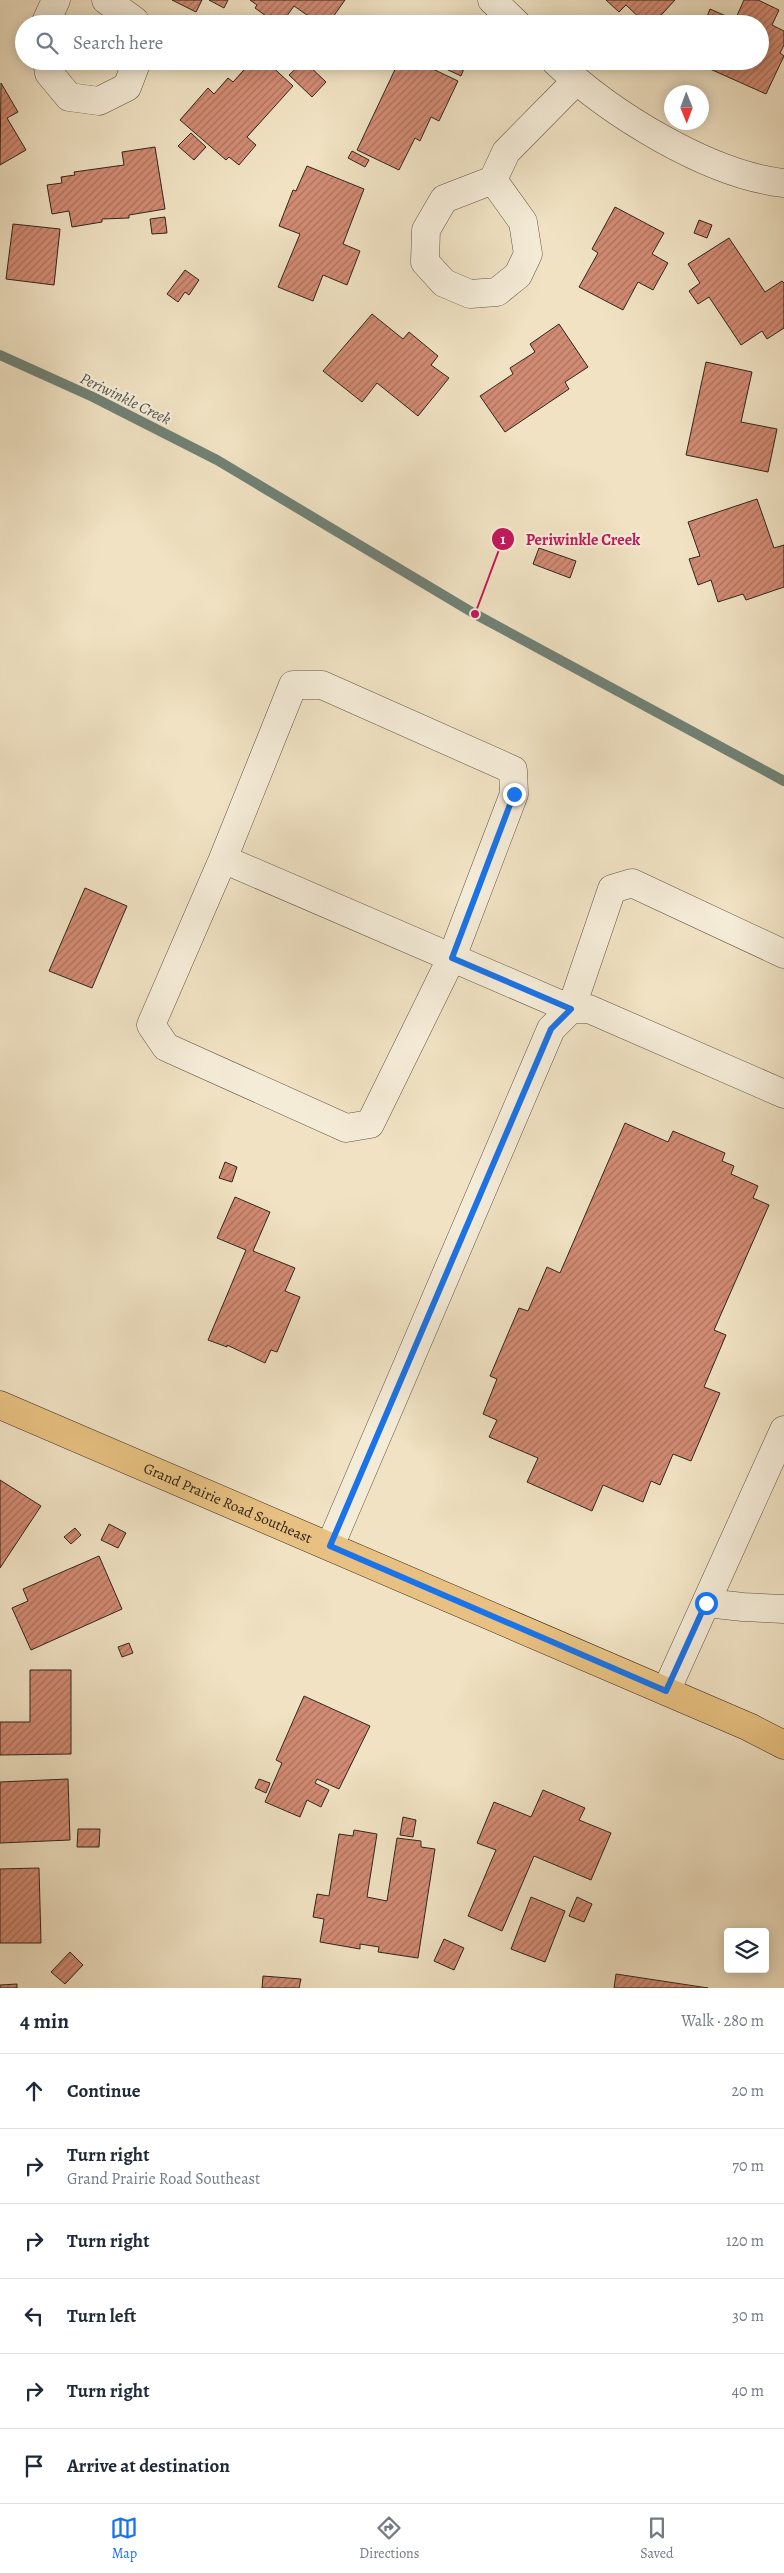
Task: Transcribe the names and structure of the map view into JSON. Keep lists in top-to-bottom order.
{
  "streets": {
    "main road": ["Grand Prairie Road Southeast"]
  },
  "water": ["Periwinkle Creek"],
  "places": ["Periwinkle Creek"],
  "north": "bottom",
  "page": {
    "search": "Search here",
    "heading": ["4 min", "Walk · 280 m"],
    "list": [
      ["Continue", "20 m"],
      ["Turn right", "Grand Prairie Road Southeast", "70 m"],
      ["Turn right", "120 m"],
      ["Turn left", "30 m"],
      ["Turn right", "40 m"],
      "Arrive at destination"
    ],
    "nav": ["Map", "Directions", "Saved"]
  }
}
